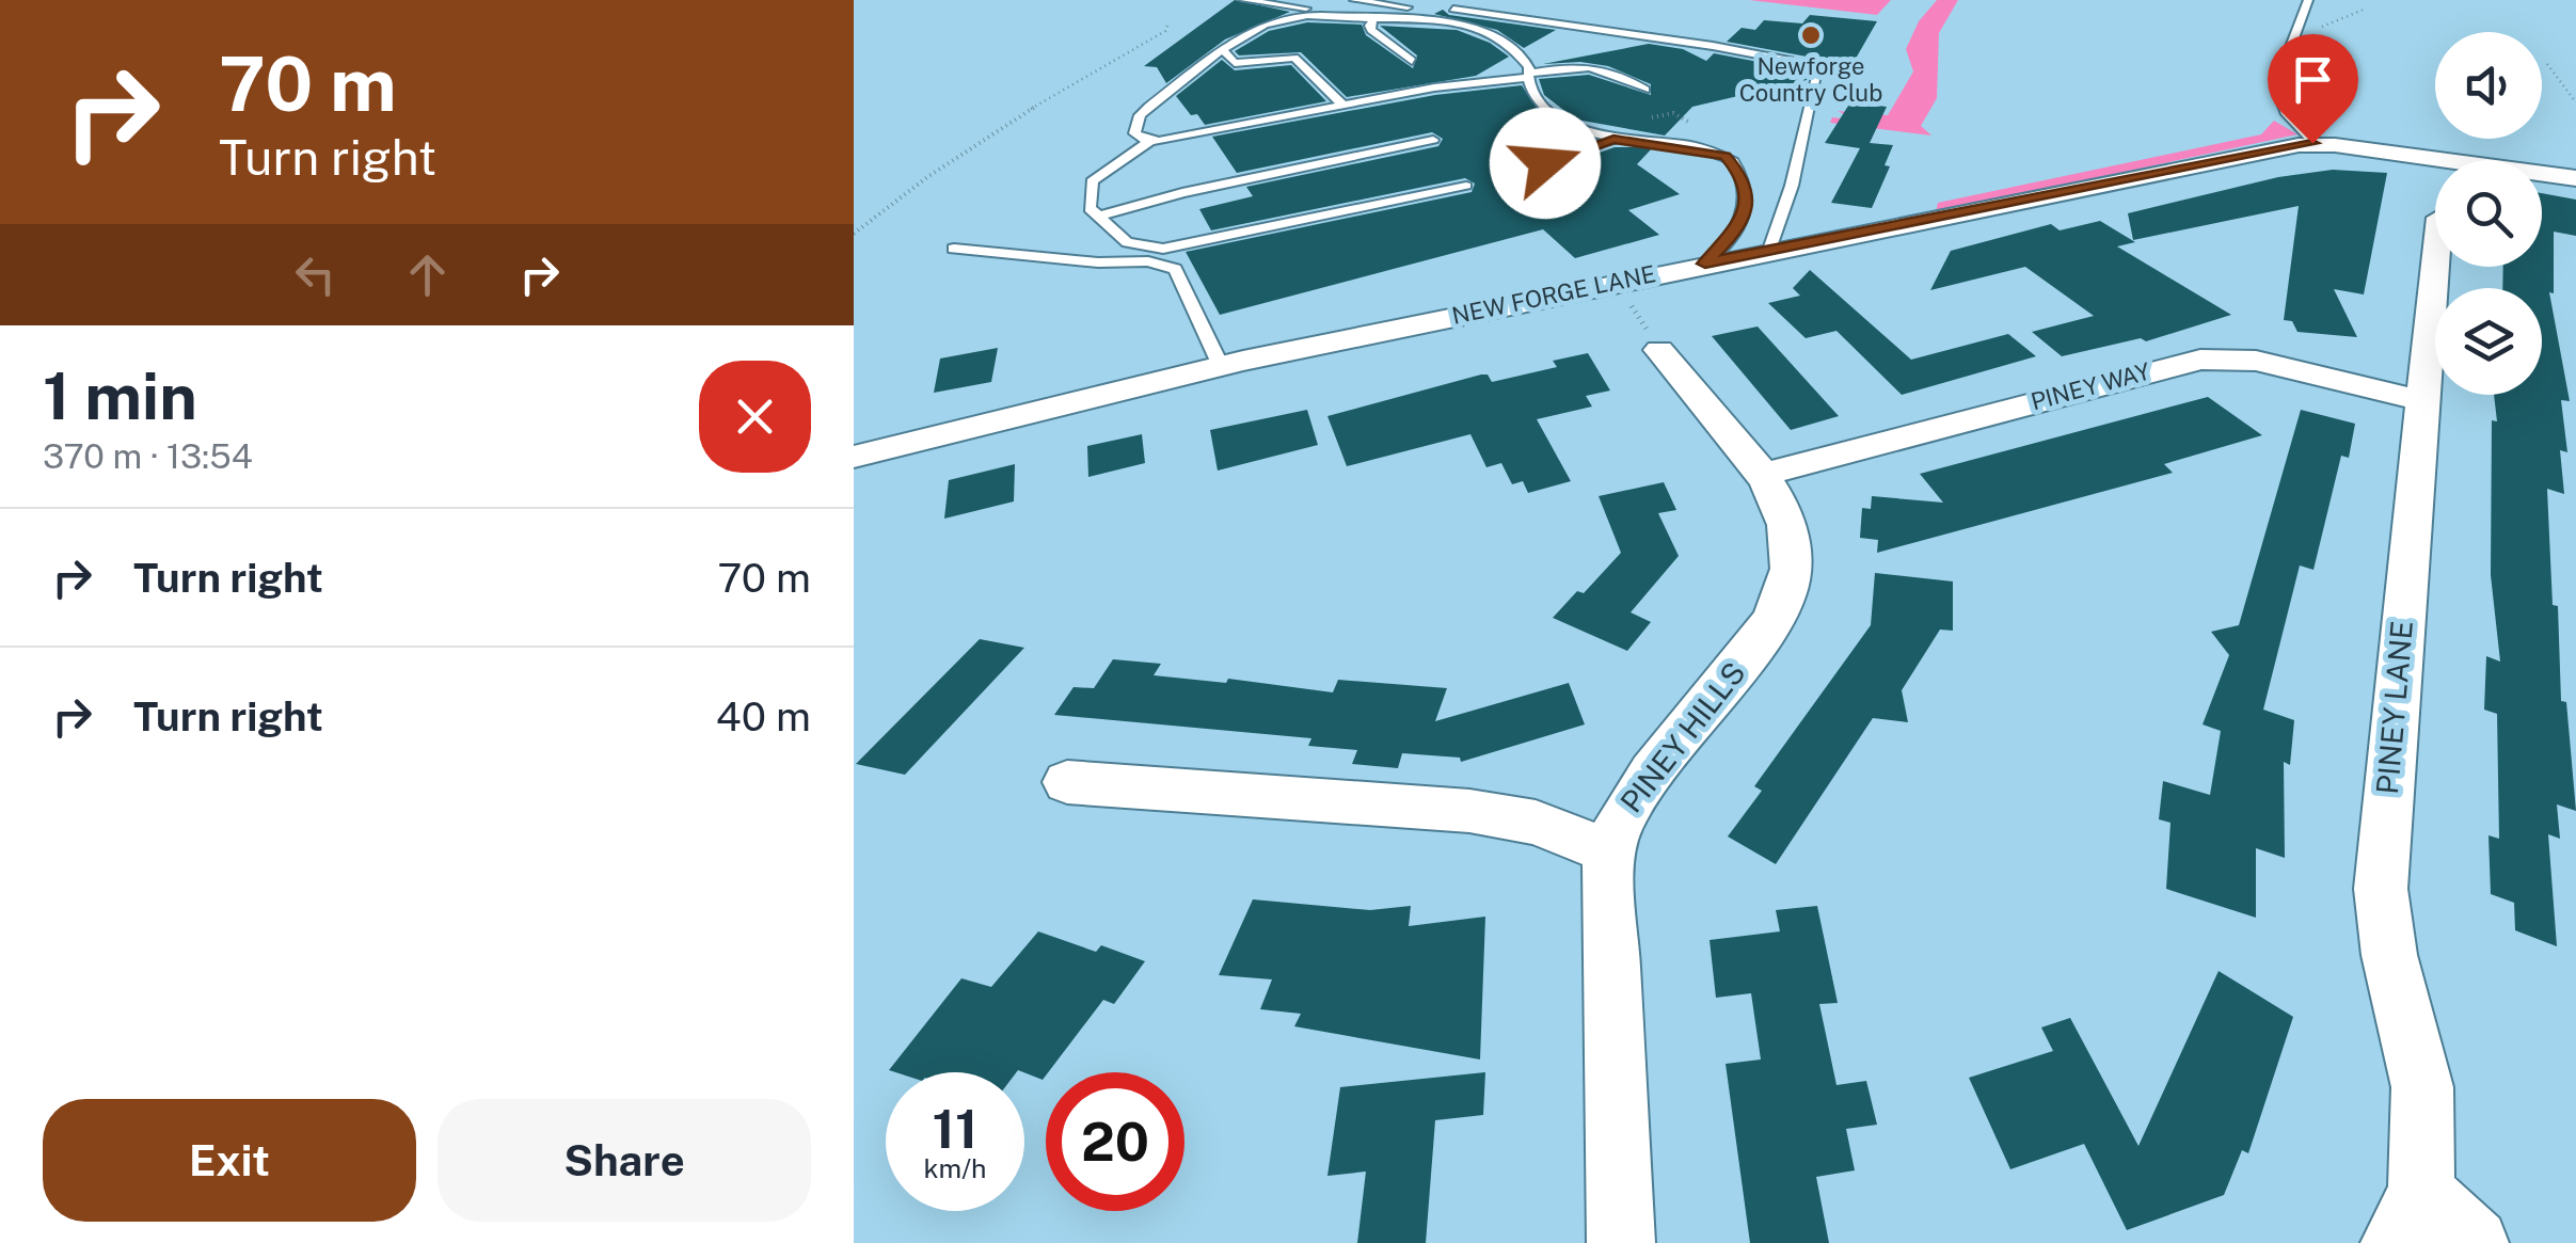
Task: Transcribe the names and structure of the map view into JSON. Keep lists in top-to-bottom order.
{
  "streets": {
    "street": [
      "NEW FORGE LANE",
      "PINEY WAY",
      "PINEY LANE",
      "PINEY HILLS"
    ]
  },
  "crossings": [
    ["PINEY WAY", "PINEY LANE"],
    ["PINEY WAY", "PINEY HILLS"]
  ],
  "places": ["Newforge Country Club"],
  "page": {
    "turn": ["70 m", "Turn right"],
    "heading": ["1 min", "370 m · 13:54"],
    "list": [
      {
        "name": "Turn right",
        "value": "70 m"
      },
      {
        "name": "Turn right",
        "value": "40 m"
      }
    ],
    "speed": "11 km/h",
    "limit": "20",
    "buttons": ["Exit", "Share"]
  }
}
